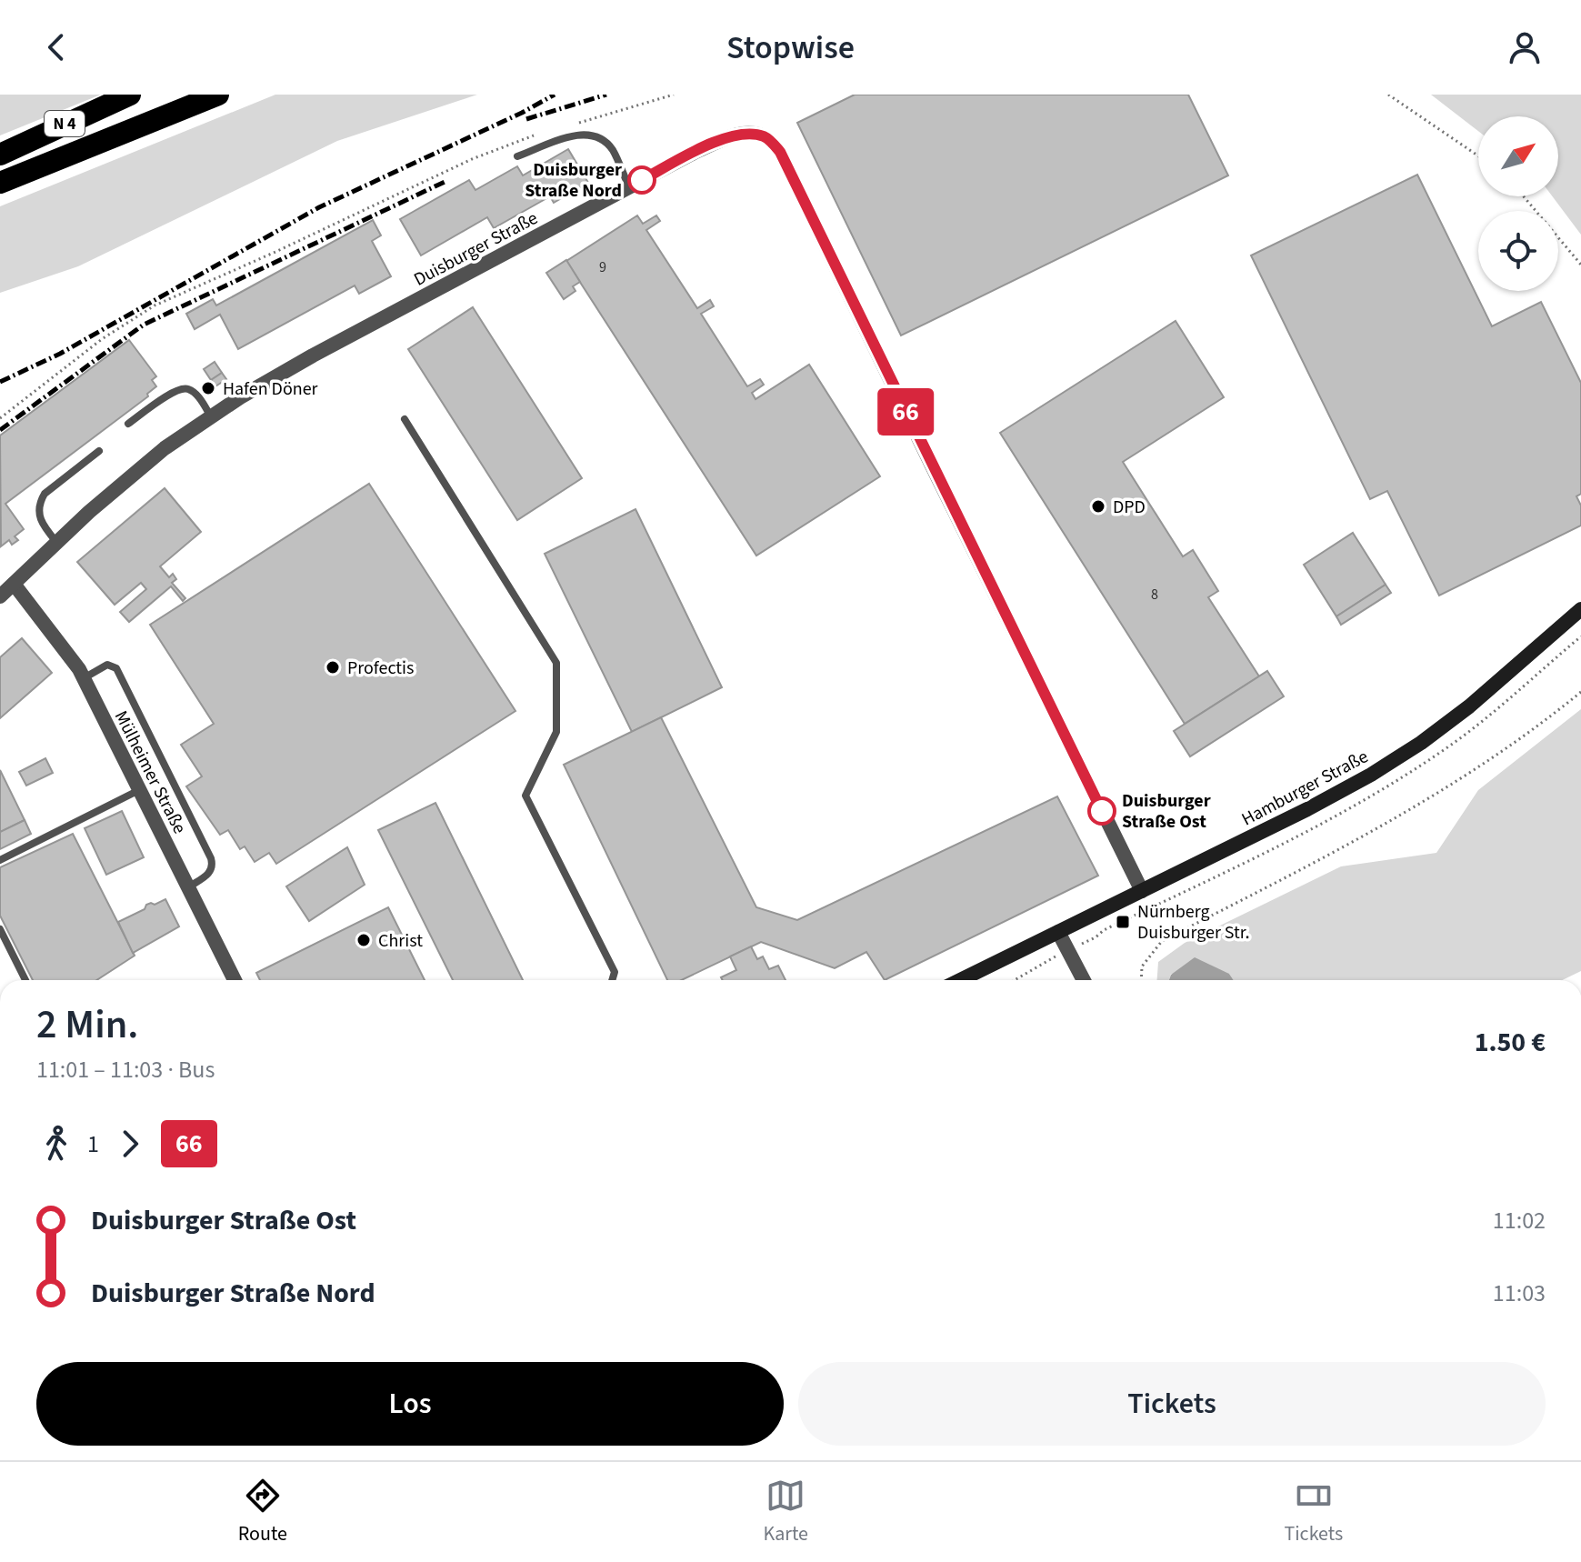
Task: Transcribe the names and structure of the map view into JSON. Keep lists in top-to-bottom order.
{
  "streets": {
    "highway": ["N 4"],
    "street": ["Duisburger Straße", "Mülheimer Straße", "Hamburger Straße"]
  },
  "crossings": [
    ["Duisburger Straße", "Mülheimer Straße"],
    ["Duisburger Straße", "Hamburger Straße"]
  ],
  "places": {
    "other": [
      "Duisburger Straße Nord",
      "Hafen Döner",
      "DPD",
      "Profectis",
      "Duisburger Straße Ost",
      "Christ"
    ],
    "transit": ["Nürnberg Duisburger Str."]
  },
  "lines": ["bus line 66"],
  "house_numbers": ["9", "8"],
  "north": "top right",
  "page": {
    "header": "Stopwise",
    "on_map": "66",
    "heading": ["2 Min.", "11:01 – 11:03 · Bus", "1.50 €"],
    "legs": ["1", "66"],
    "list": [
      {
        "name": "Duisburger Straße Ost",
        "value": "11:02"
      },
      {
        "name": "Duisburger Straße Nord",
        "value": "11:03"
      }
    ],
    "buttons": ["Los", "Tickets"],
    "tabs": ["Route", "Karte", "Tickets"]
  }
}
